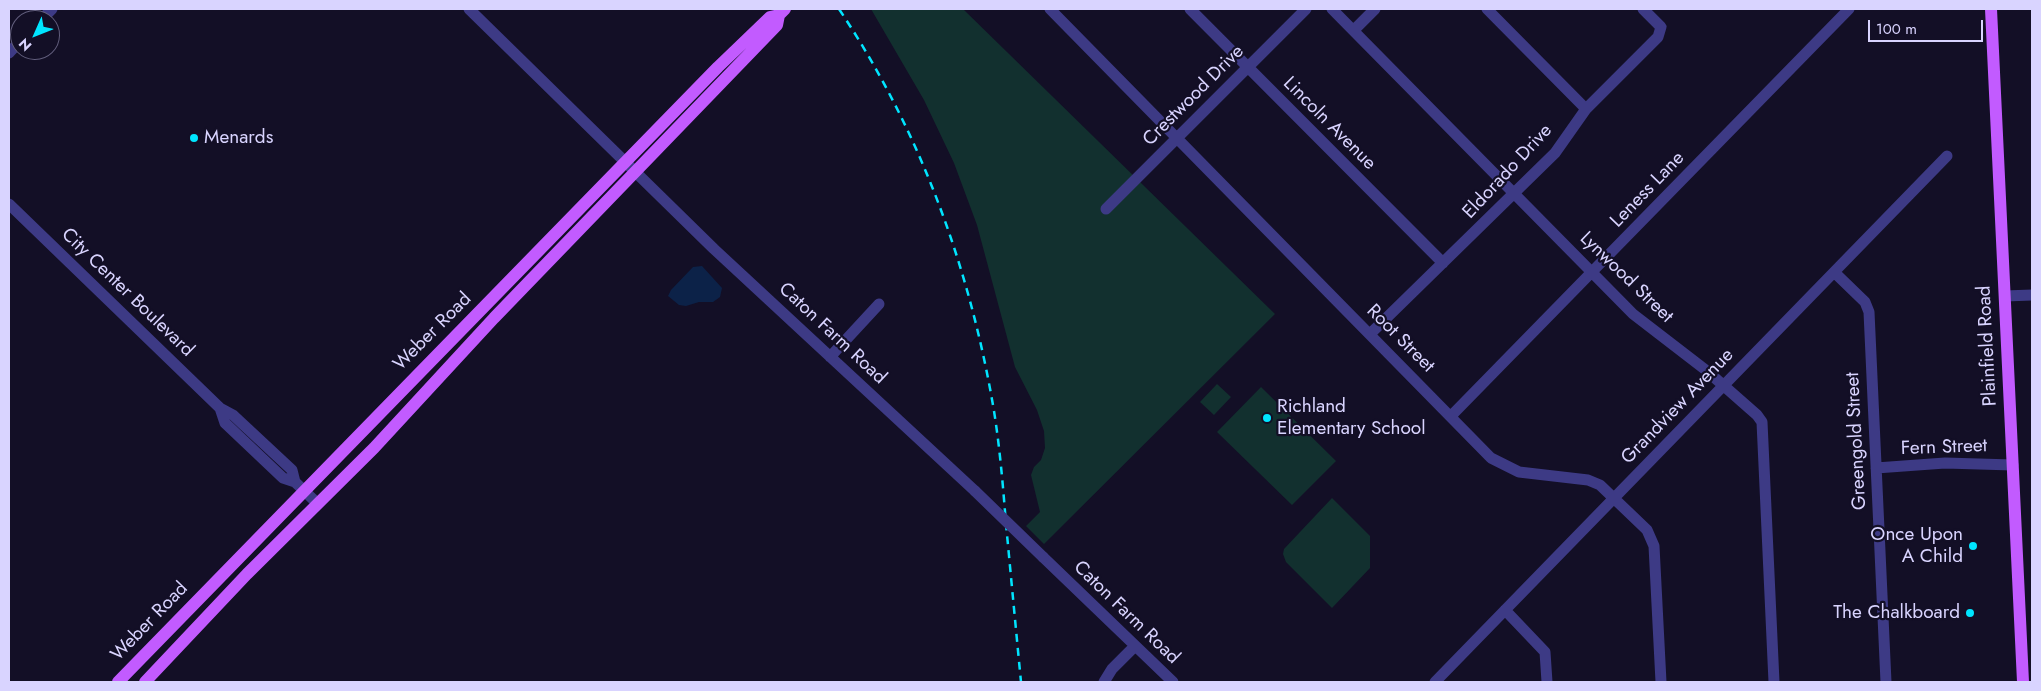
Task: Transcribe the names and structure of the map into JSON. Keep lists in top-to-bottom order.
{
  "streets": {
    "main road": ["Weber Road", "Plainfield Road"],
    "street": [
      "Crestwood Drive",
      "Lincoln Avenue",
      "Eldorado Drive",
      "Leness Lane",
      "Lynwood Street",
      "City Center Boulevard",
      "Caton Farm Road",
      "Root Street",
      "Grandview Avenue",
      "Greengold Street",
      "Fern Street"
    ]
  },
  "crossings": [
    ["Crestwood Drive", "Lincoln Avenue"],
    ["Crestwood Drive", "Root Street"],
    ["Lincoln Avenue", "Eldorado Drive"],
    ["Eldorado Drive", "Lynwood Street"],
    ["Eldorado Drive", "Root Street"],
    ["Leness Lane", "Lynwood Street"],
    ["Leness Lane", "Root Street"],
    ["Lynwood Street", "Grandview Avenue"],
    ["City Center Boulevard", "Weber Road"],
    ["Weber Road", "Caton Farm Road"],
    ["Root Street", "Grandview Avenue"],
    ["Plainfield Road", "Fern Street"],
    ["Grandview Avenue", "Greengold Street"],
    ["Greengold Street", "Fern Street"]
  ],
  "places": [
    "Menards",
    "Richland Elementary School",
    "Once Upon A Child",
    "The Chalkboard"
  ],
  "scale_bar": "100 m",
  "north": "bottom left"
}
